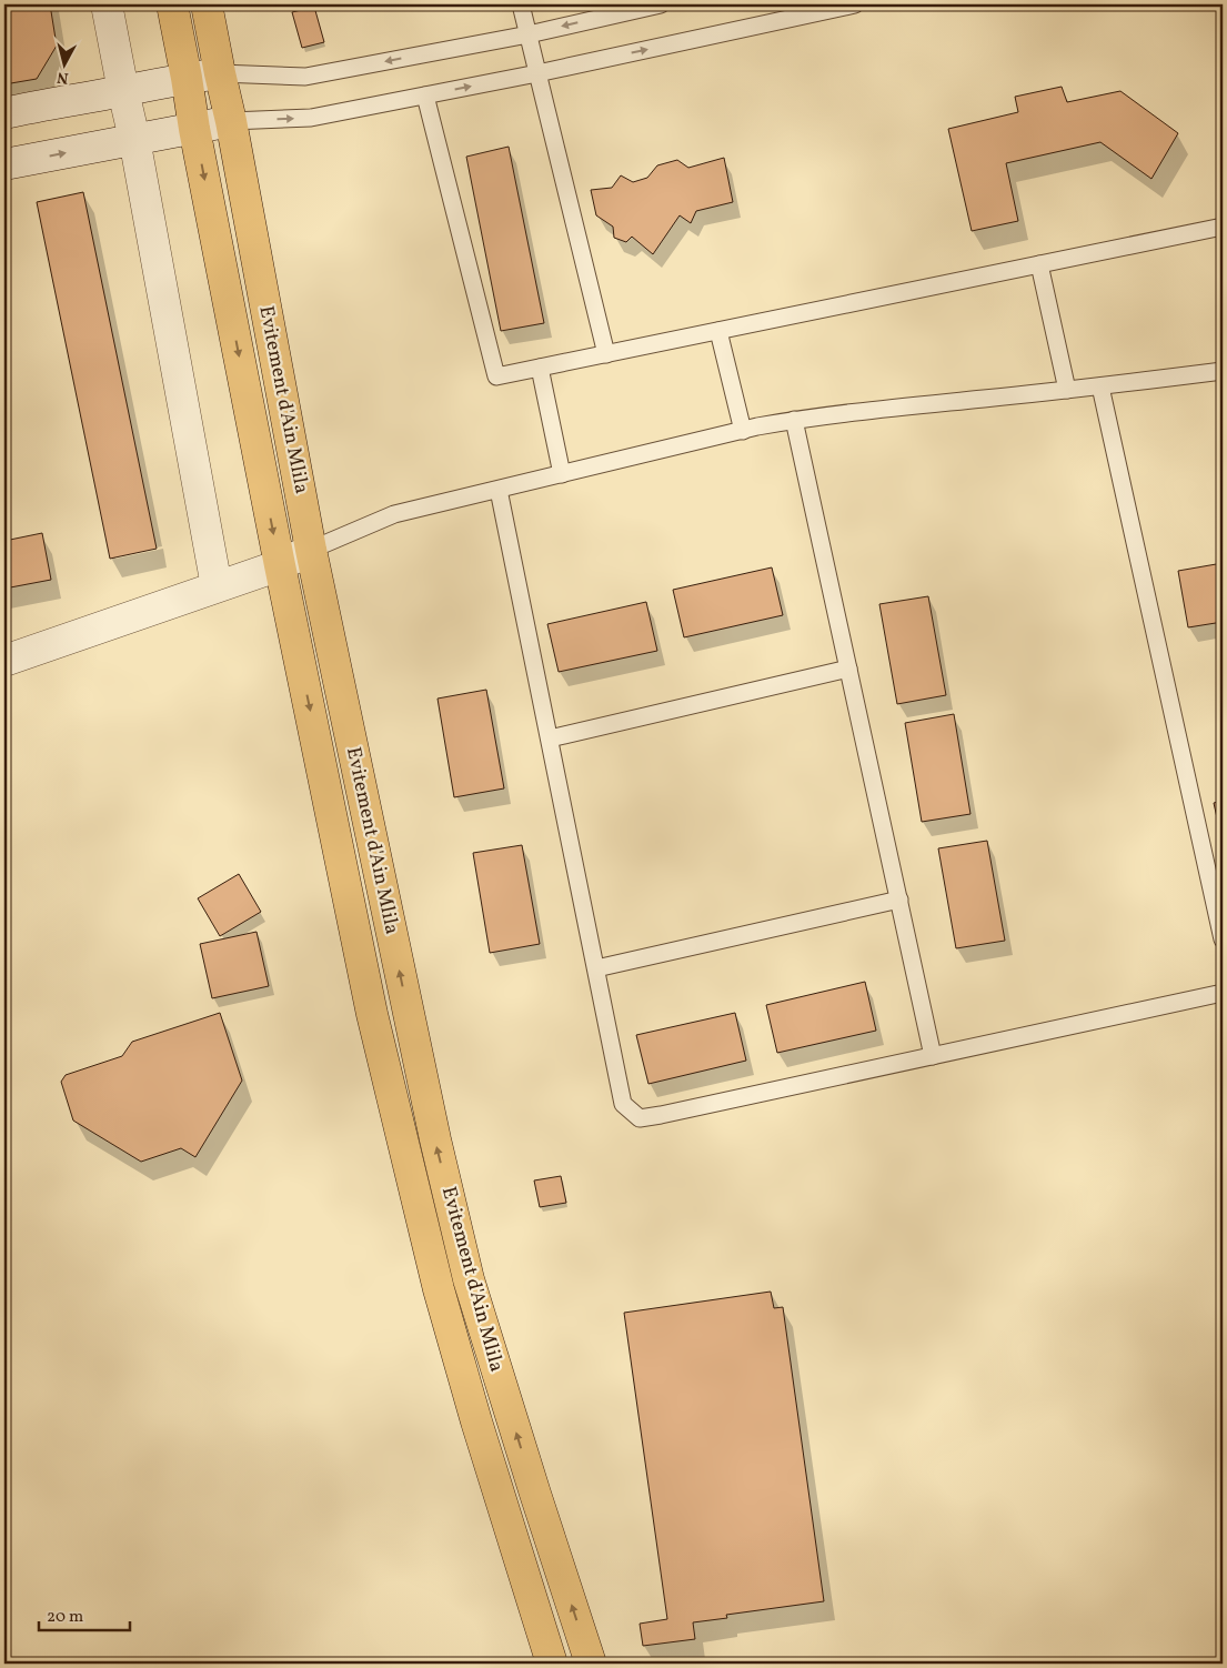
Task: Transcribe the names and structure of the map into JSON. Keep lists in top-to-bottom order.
{
  "streets": {
    "highway": ["Evitement d'Ain Mlila"]
  },
  "scale_bar": "20 m",
  "north": "bottom"
}
